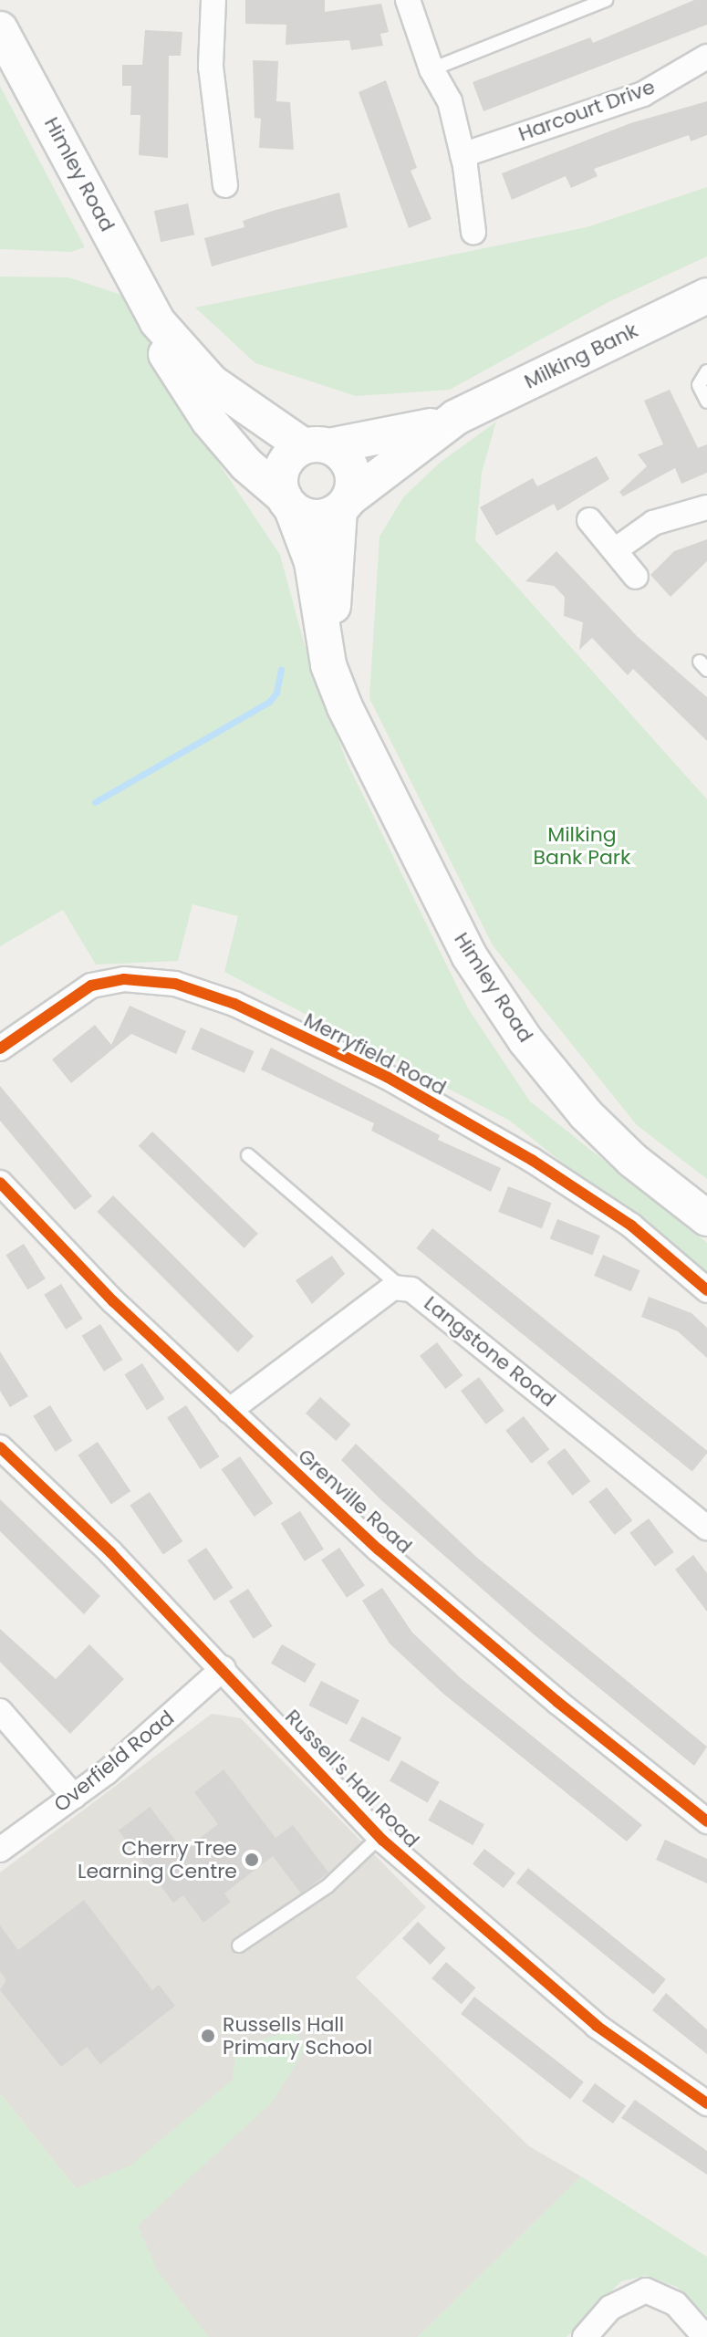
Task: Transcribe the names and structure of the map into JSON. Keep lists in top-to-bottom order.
{
  "streets": {
    "main road": ["Himley Road", "Milking Bank"],
    "street": [
      "Harcourt Drive",
      "Merryfield Road",
      "Langstone Road",
      "Grenville Road",
      "Overfield Road",
      "Russell's Hall Road"
    ]
  },
  "crossings": [
    ["Himley Road", "Milking Bank"],
    ["Langstone Road", "Grenville Road"],
    ["Overfield Road", "Russell's Hall Road"]
  ],
  "parks": ["Milking Bank Park"],
  "places": ["Cherry Tree Learning Centre", "Russells Hall Primary School"]
}
